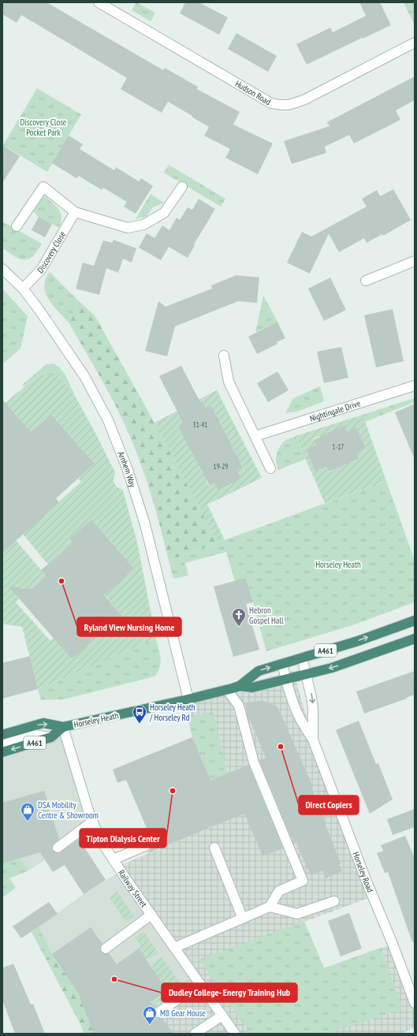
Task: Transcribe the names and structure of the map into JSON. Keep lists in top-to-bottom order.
{
  "streets": {
    "highway": ["A461", "Horseley Heath"],
    "street": [
      "Hudson Road",
      "Discovery Close",
      "Nightingale Drive",
      "Arnhem Way",
      "Horseley Road",
      "Railway Street"
    ]
  },
  "crossings": [
    ["Discovery Close", "Arnhem Way"],
    ["Arnhem Way", "Horseley Heath"],
    ["Horseley Heath", "Horseley Road"],
    ["Horseley Heath", "Railway Street"]
  ],
  "parks": ["Discovery Close Pocket Park", "Horseley Heath"],
  "places": {
    "other": [
      "Ryland View Nursing Home",
      "Direct Copiers",
      "Tipton Dialysis Center",
      "Dudley College- Energy Training Hub"
    ],
    "church": ["Hebron Gospel Hall"],
    "bus stop": ["Horseley Heath / Horseley Rd"],
    "shop": ["DSA Mobility Centre & Showroom", "M8 Gear House"]
  },
  "house_numbers": ["31-41", "1-17", "19-29"]
}
